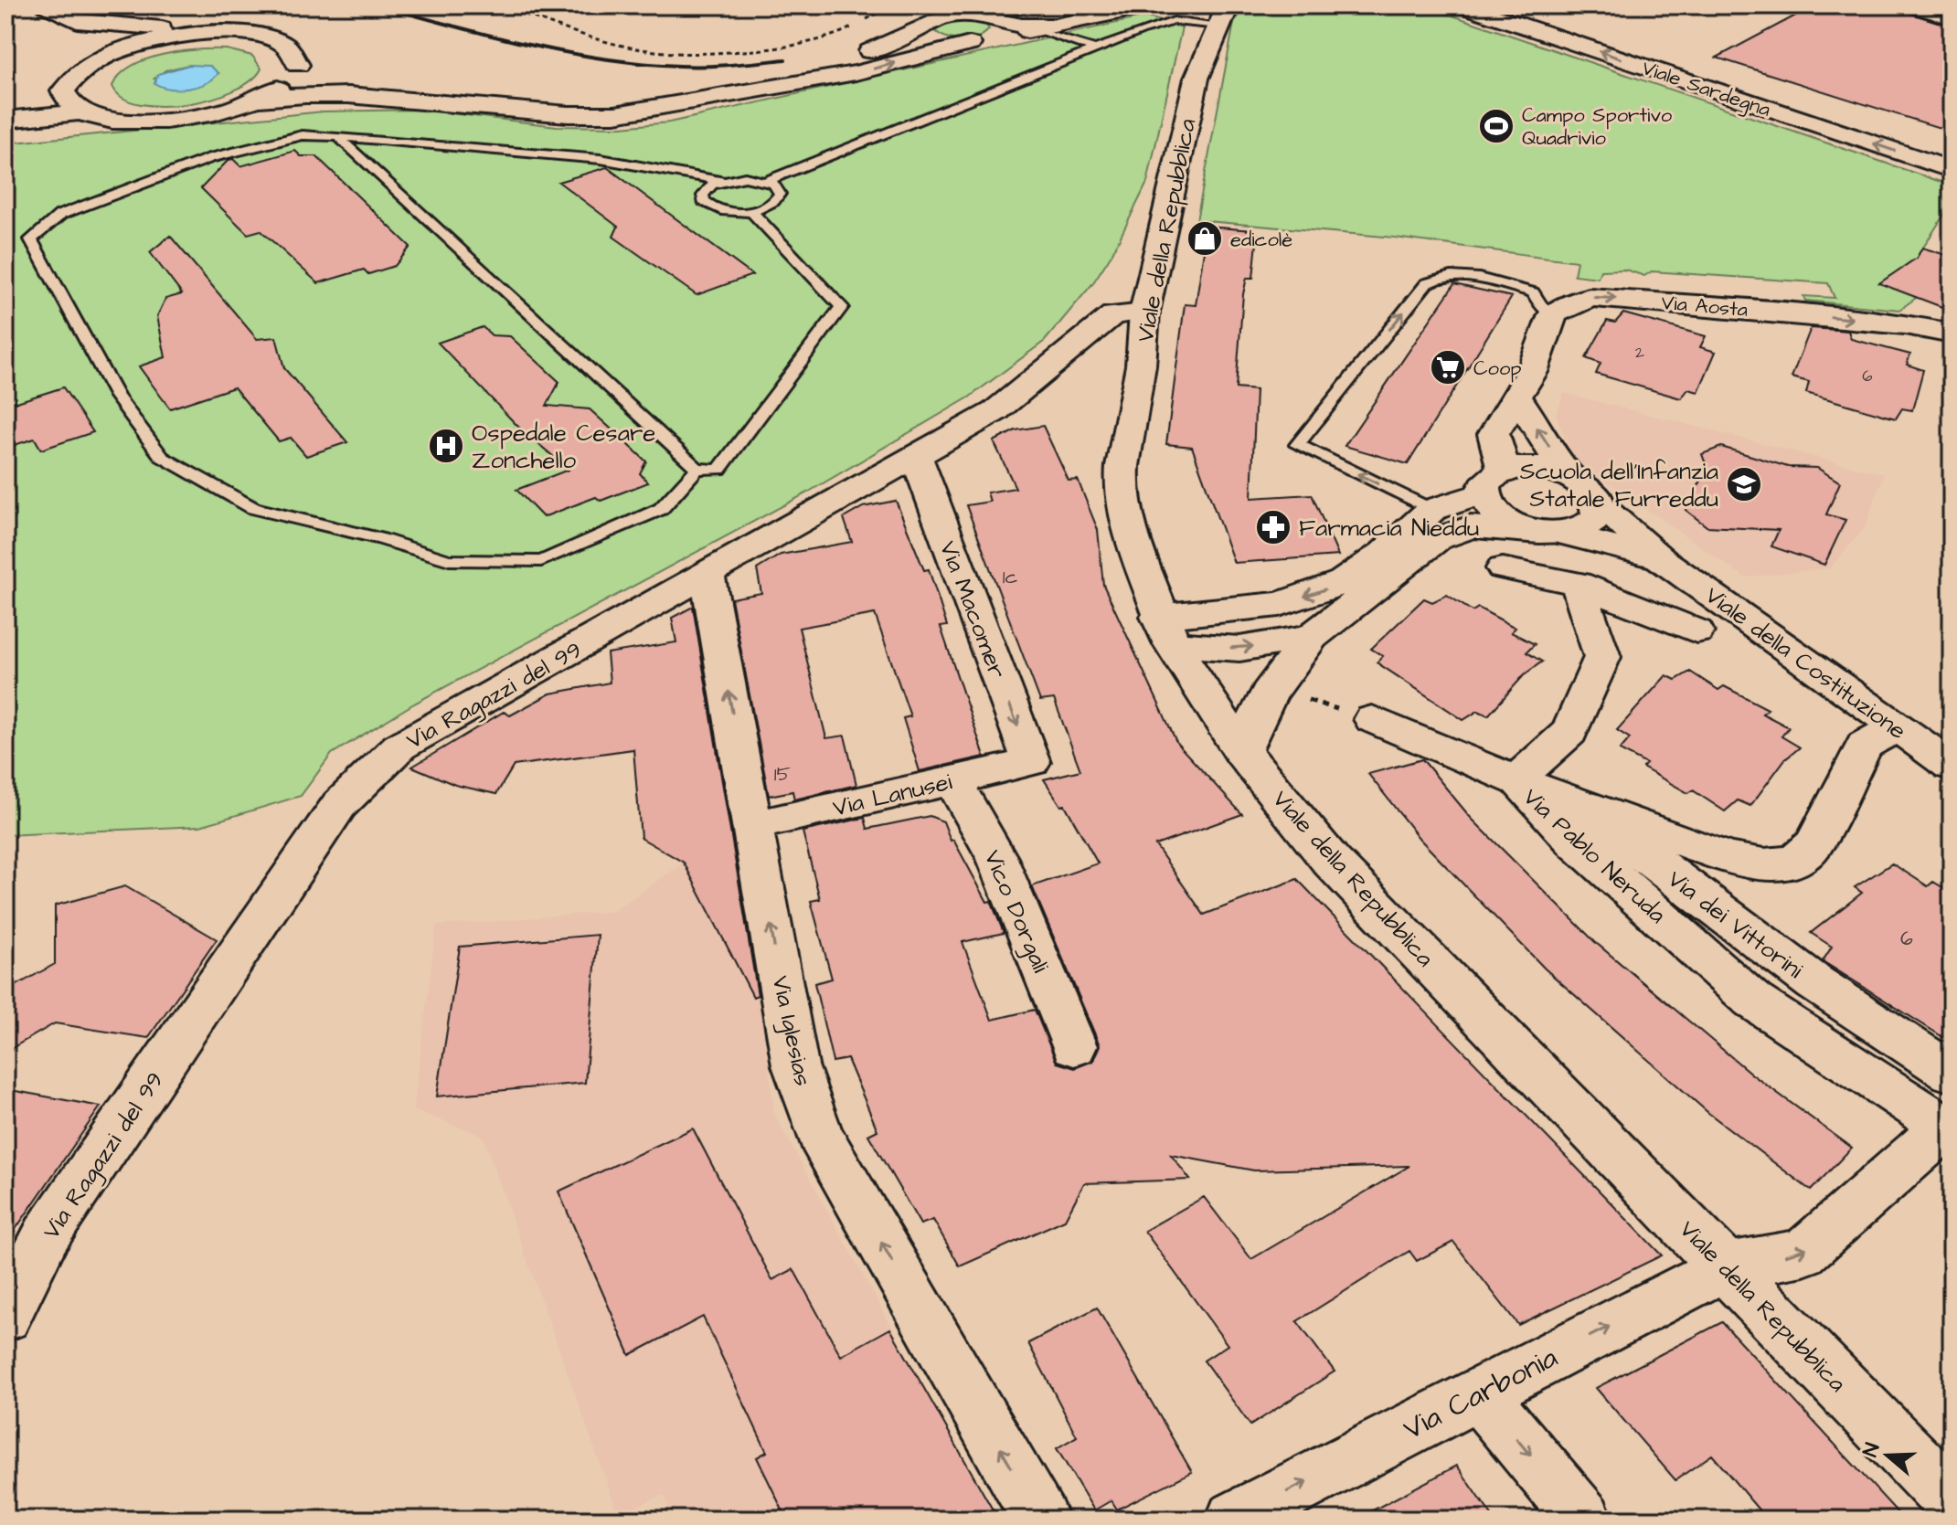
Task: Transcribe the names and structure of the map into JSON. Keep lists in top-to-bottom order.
{
  "streets": {
    "street": [
      "Viale Sardegna",
      "Viale della Repubblica",
      "Via Aosta",
      "Via Macomer",
      "Viale della Costituzione",
      "Via Ragazzi del 99",
      "Via Lanusei",
      "Via Pablo Neruda",
      "Vico Dorgali",
      "Via dei Vittorini",
      "Via Iglesias",
      "Via Carbonia"
    ]
  },
  "crossings": [
    ["Viale della Repubblica", "Via Ragazzi del 99"],
    ["Viale della Repubblica", "Via Pablo Neruda"],
    ["Viale della Repubblica", "Via Carbonia"],
    ["Via Macomer", "Via Ragazzi del 99"],
    ["Via Macomer", "Via Lanusei"],
    ["Viale della Costituzione", "Via Pablo Neruda"],
    ["Via Ragazzi del 99", "Via Iglesias"],
    ["Via Lanusei", "Vico Dorgali"],
    ["Via Lanusei", "Via Iglesias"],
    ["Via Pablo Neruda", "Via dei Vittorini"],
    ["Via Pablo Neruda", "Via Carbonia"]
  ],
  "one_way": [
    "Viale Sardegna",
    "Via Aosta",
    "Via Macomer",
    "Via Iglesias",
    "Via Carbonia"
  ],
  "places": {
    "sports": ["Campo Sportivo Quadrivio"],
    "shop": ["edicolè"],
    "supermarket": ["Coop"],
    "hospital": ["Ospedale Cesare Zonchello"],
    "school or university": ["Scuola dell'Infanzia Statale Furreddu"],
    "pharmacy": ["Farmacia Nieddu"]
  },
  "house_numbers": [
    "2",
    "6",
    "1c",
    "15",
    "6"
  ],
  "north": "left"
}
